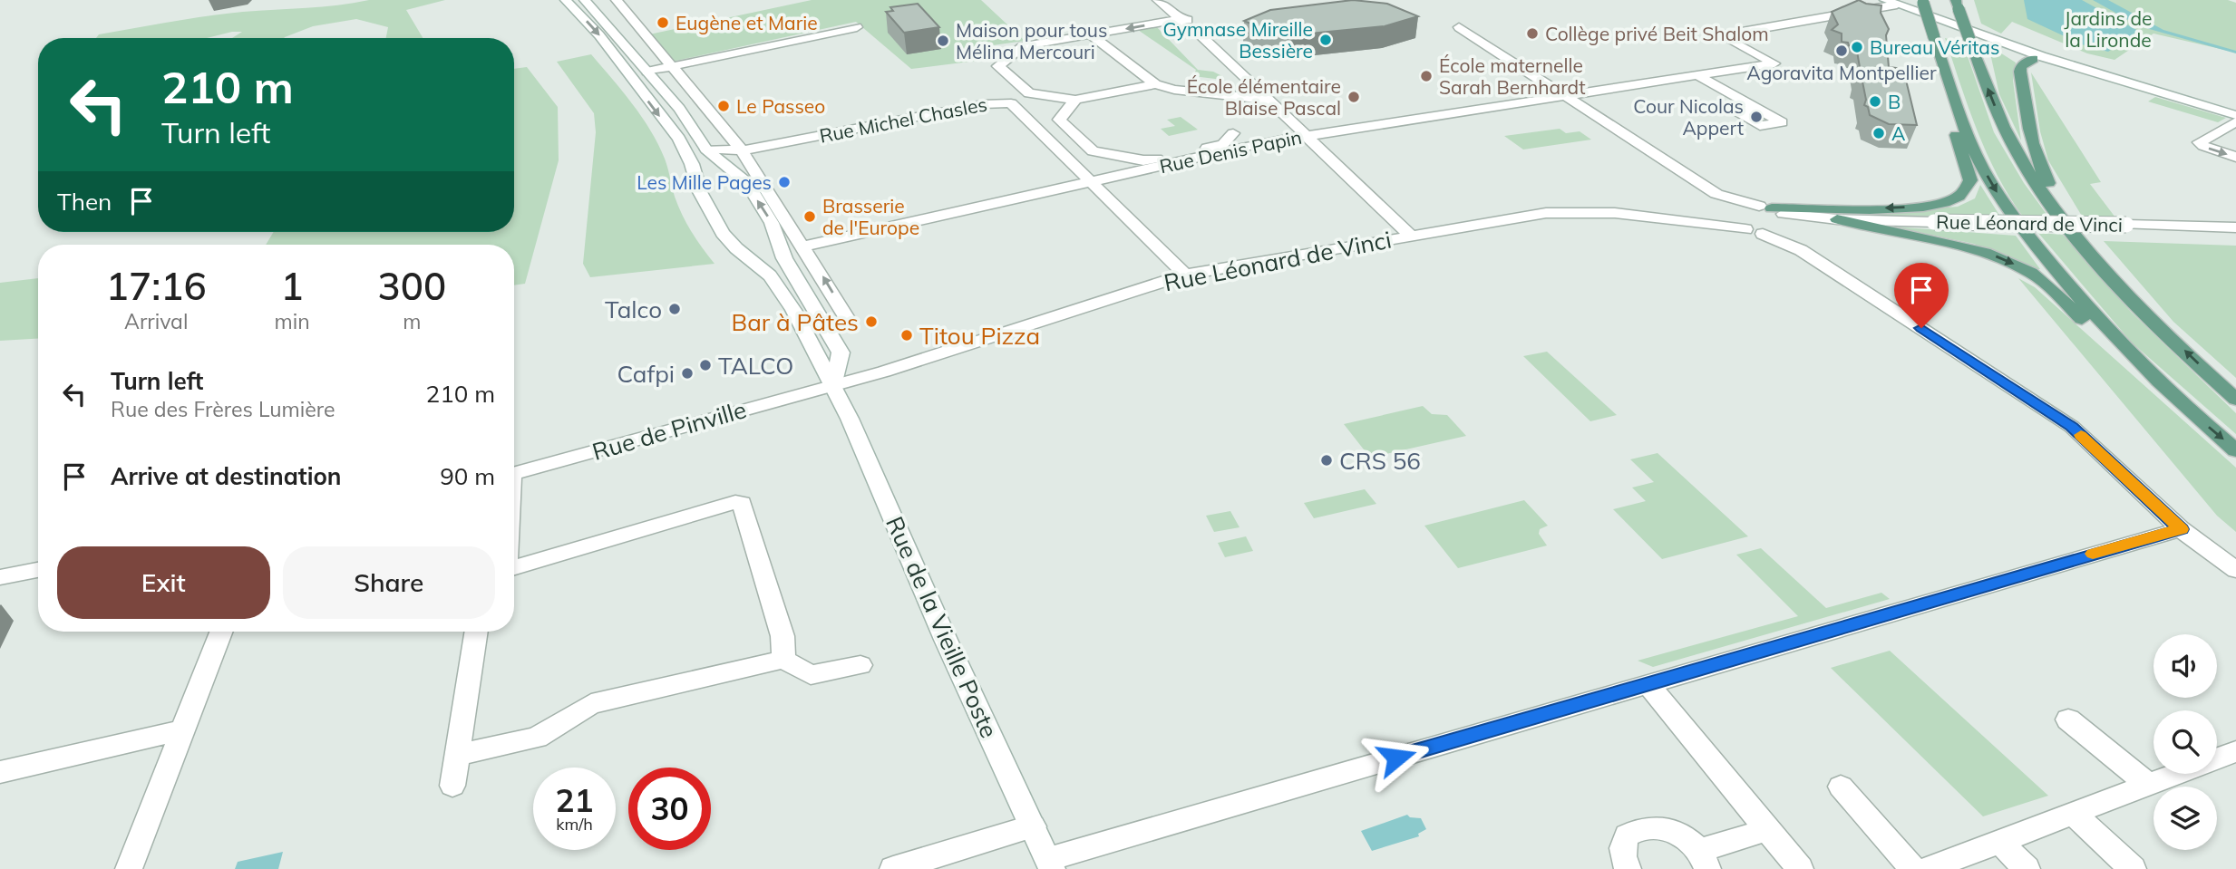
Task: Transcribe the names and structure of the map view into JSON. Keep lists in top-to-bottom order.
{
  "streets": {
    "street": [
      "Rue Michel Chasles",
      "Rue Denis Papin",
      "Rue Léonard de Vinci",
      "Rue de Pinville",
      "Rue de la Vieille Poste"
    ]
  },
  "crossings": [
    ["Rue Michel Chasles", "Rue Denis Papin"],
    ["Rue Michel Chasles", "Rue Léonard de Vinci"],
    ["Rue Léonard de Vinci", "Rue de Pinville"],
    ["Rue Léonard de Vinci", "Rue de la Vieille Poste"],
    ["Rue de Pinville", "Rue de la Vieille Poste"]
  ],
  "parks": ["Jardins de la Lironde"],
  "places": [
    "Eugène et Marie",
    "Collège privé Beit Shalom",
    "Gymnase Mireille Bessière",
    "Maison pour tous Mélina Mercouri",
    "Bureau Véritas",
    "Agoravita Montpellier",
    "École maternelle Sarah Bernhardt",
    "École élémentaire Blaise Pascal",
    "B",
    "Le Passeo",
    "Cour Nicolas Appert",
    "A",
    "Les Mille Pages",
    "Brasserie de l'Europe",
    "Talco",
    "Bar à Pâtes",
    "Titou Pizza",
    "TALCO",
    "Cafpi",
    "CRS 56"
  ],
  "page": {
    "turn": ["210 m", "Turn left"],
    "then": "Then",
    "eta": [
      "17:16",
      "Arrival",
      "1",
      "min",
      "300",
      "m"
    ],
    "list": [
      {
        "name": "Turn left",
        "note": "Rue des Frères Lumière",
        "value": "210 m"
      },
      {
        "name": "Arrive at destination",
        "value": "90 m"
      }
    ],
    "buttons": ["Exit", "Share"],
    "speed": "21 km/h",
    "limit": "30"
  }
}
